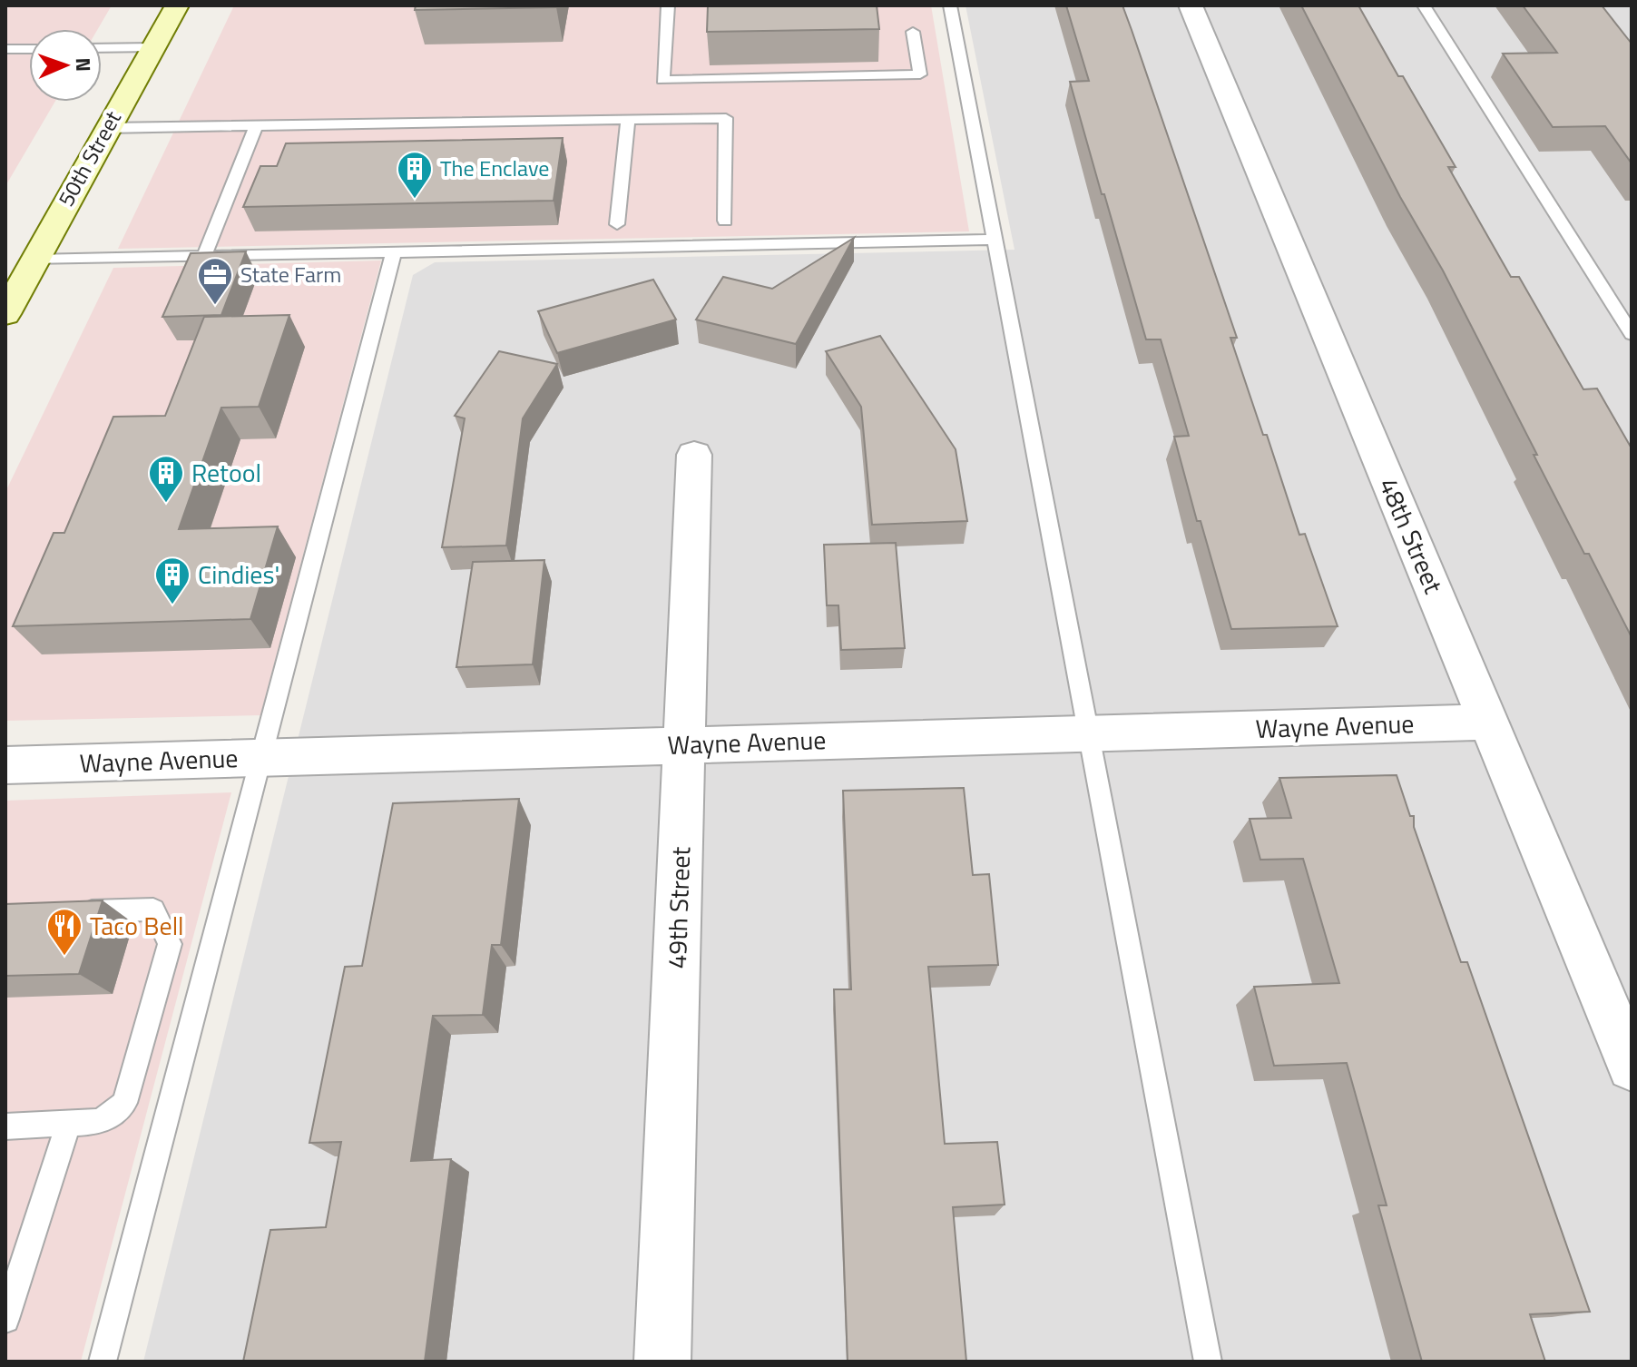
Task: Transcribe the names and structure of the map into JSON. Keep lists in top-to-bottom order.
{
  "streets": {
    "main road": ["50th Street"],
    "street": ["48th Street", "Wayne Avenue", "49th Street"]
  },
  "crossings": [
    ["48th Street", "Wayne Avenue"],
    ["Wayne Avenue", "49th Street"]
  ],
  "places": {
    "building": ["The Enclave", "Retool", "Cindies'"],
    "office": ["State Farm"],
    "restaurant": ["Taco Bell"]
  },
  "north": "right"
}
